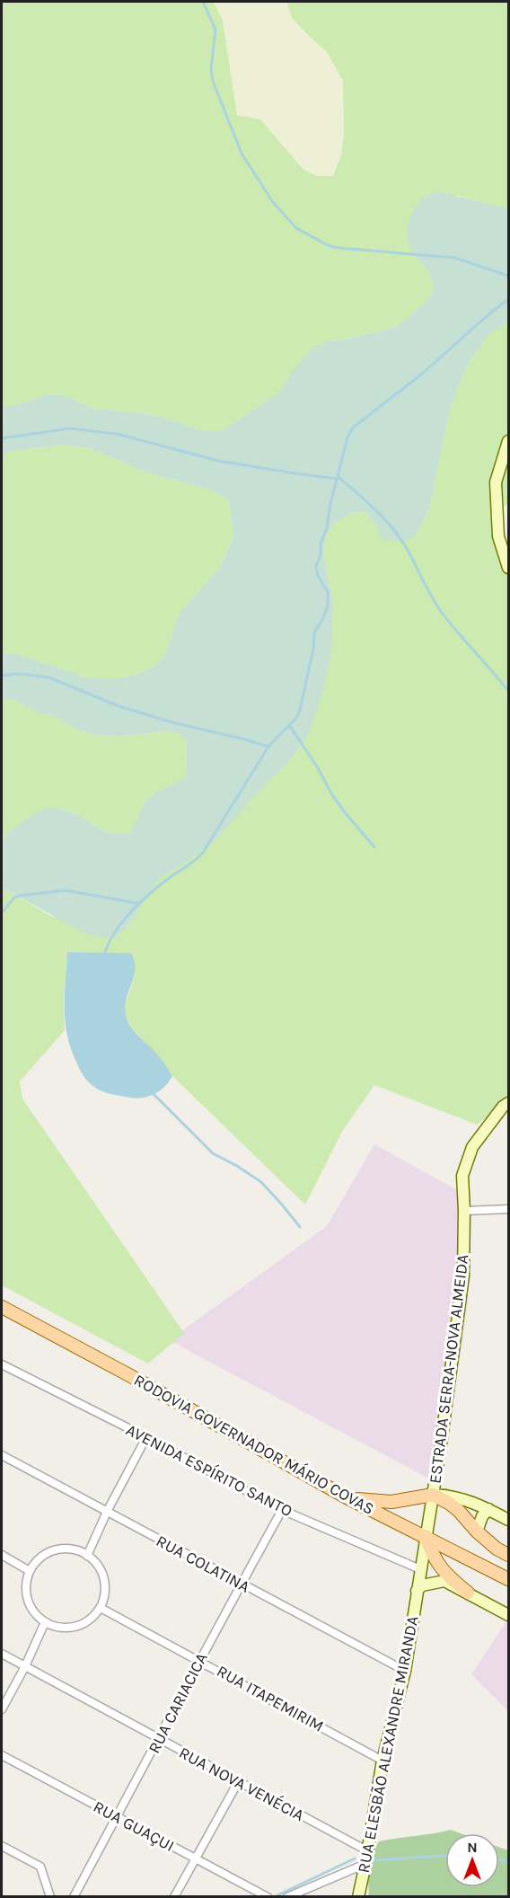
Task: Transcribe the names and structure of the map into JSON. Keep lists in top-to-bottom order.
{
  "streets": {
    "main road": ["RODOVIA GOVERNADOR MÁRIO COVAS"],
    "street": [
      "ESTRADA SERRA-NOVA ALMEIDA",
      "AVENIDA ESPÍRITO SANTO",
      "RUA COLATINA",
      "RUA ITAPEMIRIM",
      "RUA CARIACICA",
      "RUA ELESBÃO ALEXANDRE MIRANDA",
      "RUA NOVA VENÉCIA",
      "RUA GUAÇUI"
    ]
  },
  "crossings": [
    ["ESTRADA SERRA-NOVA ALMEIDA", "RUA ELESBÃO ALEXANDRE MIRANDA"],
    ["RODOVIA GOVERNADOR MÁRIO COVAS", "RUA ELESBÃO ALEXANDRE MIRANDA"],
    ["AVENIDA ESPÍRITO SANTO", "RUA CARIACICA"],
    ["AVENIDA ESPÍRITO SANTO", "RUA ELESBÃO ALEXANDRE MIRANDA"],
    ["RUA COLATINA", "RUA CARIACICA"],
    ["RUA COLATINA", "RUA ELESBÃO ALEXANDRE MIRANDA"],
    ["RUA ITAPEMIRIM", "RUA CARIACICA"],
    ["RUA ITAPEMIRIM", "RUA ELESBÃO ALEXANDRE MIRANDA"],
    ["RUA CARIACICA", "RUA NOVA VENÉCIA"],
    ["RUA CARIACICA", "RUA GUAÇUI"],
    ["RUA ELESBÃO ALEXANDRE MIRANDA", "RUA NOVA VENÉCIA"]
  ],
  "north": "top"
}
